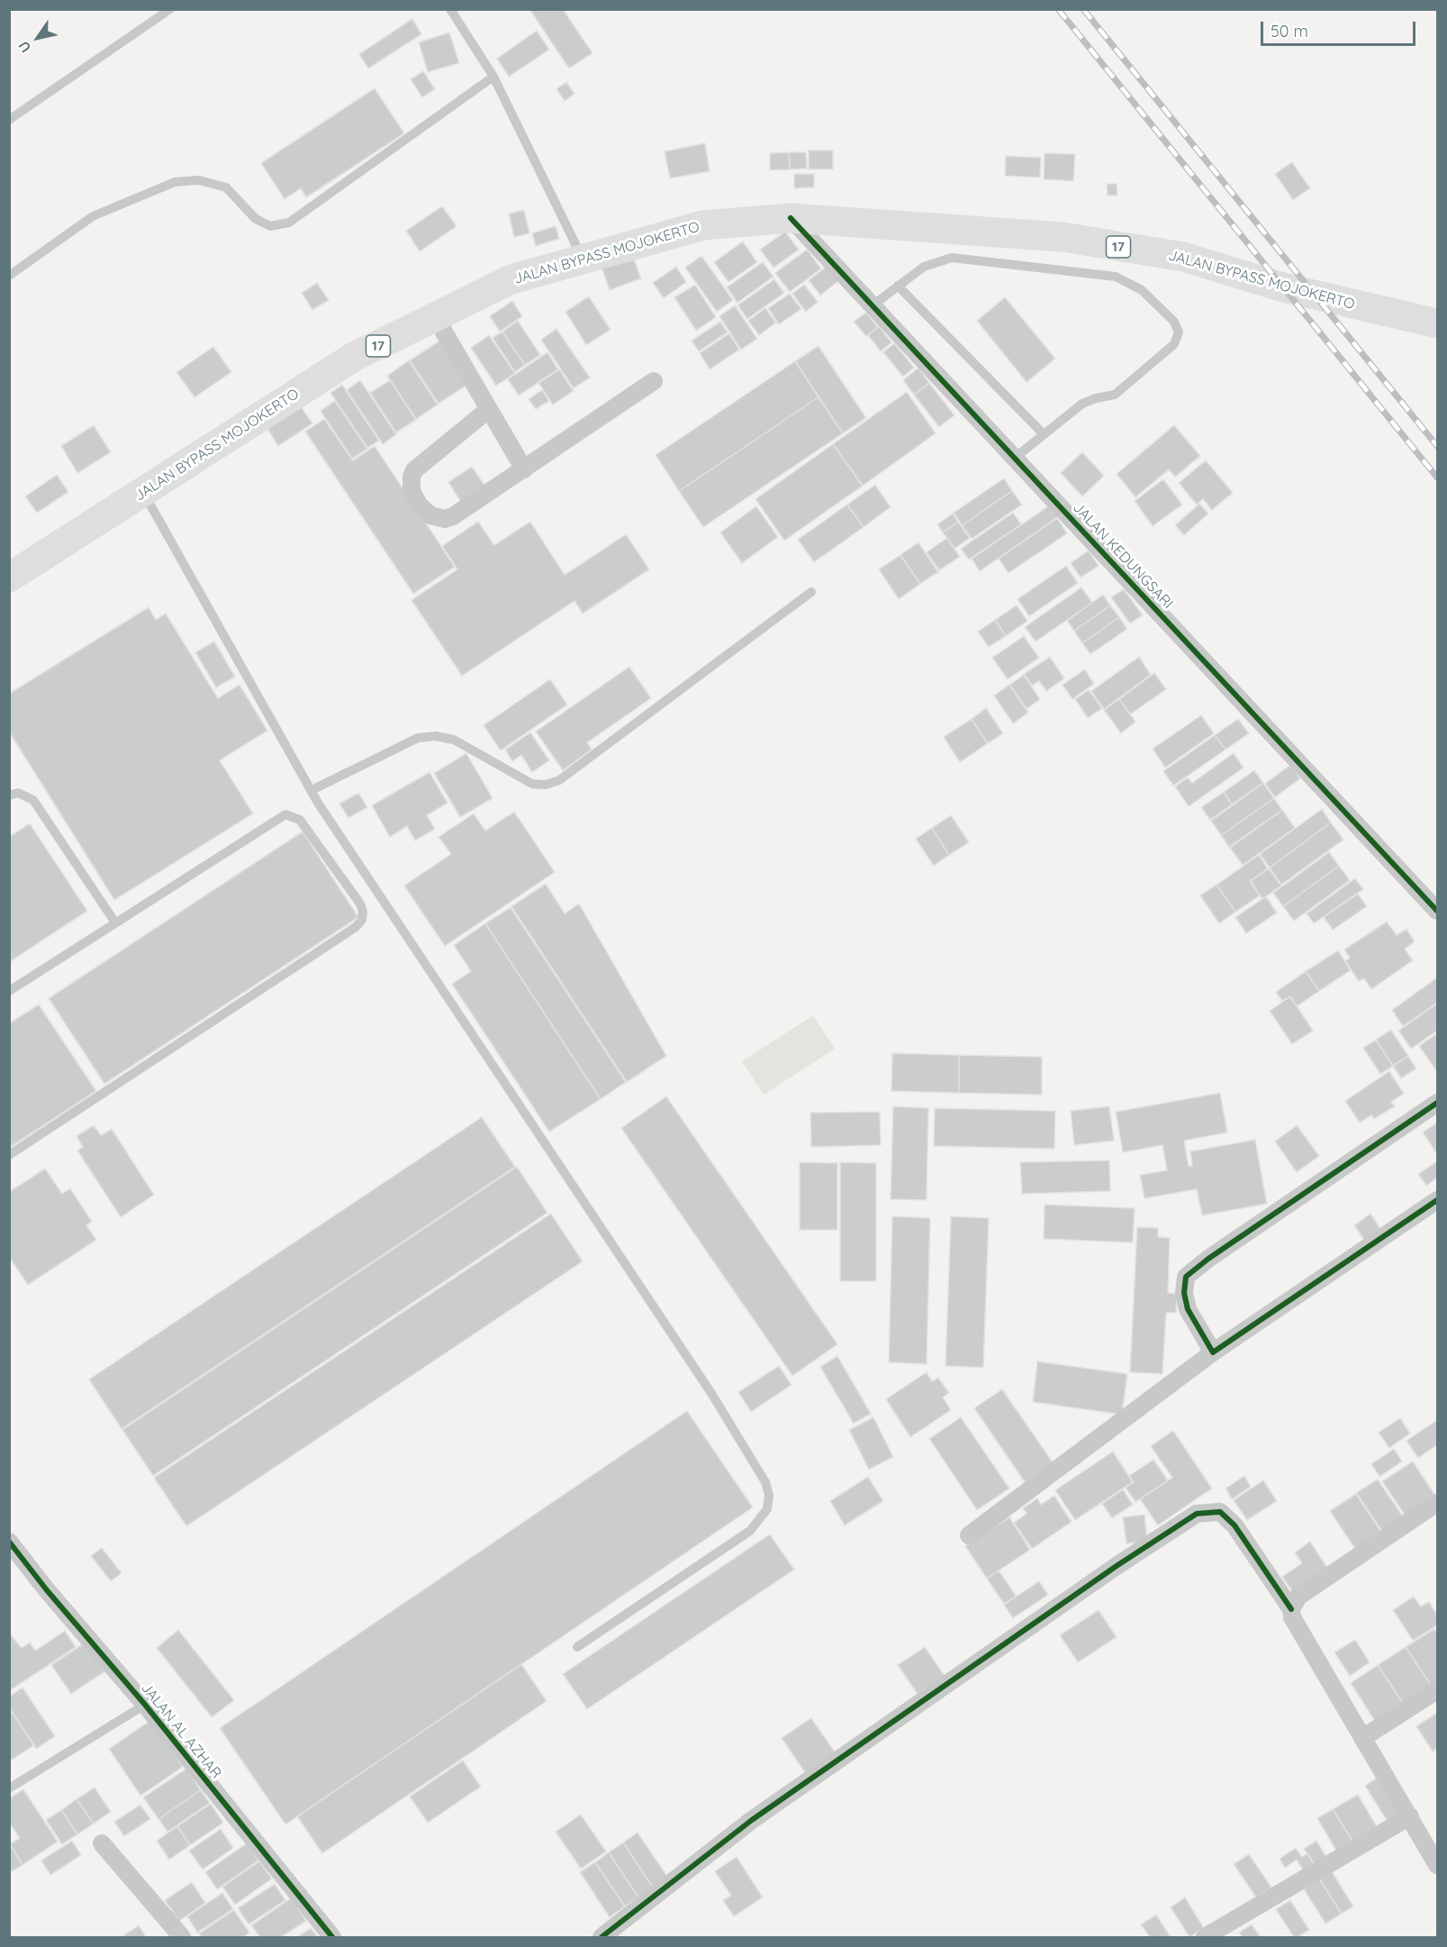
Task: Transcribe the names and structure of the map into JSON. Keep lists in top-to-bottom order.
{
  "streets": {
    "highway": ["17", "JALAN BYPASS MOJOKERTO"],
    "street": ["JALAN KEDUNGSARI", "JALAN AL AZHAR"]
  },
  "crossings": [
    ["JALAN BYPASS MOJOKERTO", "JALAN KEDUNGSARI"]
  ],
  "scale_bar": "50 m",
  "north": "bottom left"
}
